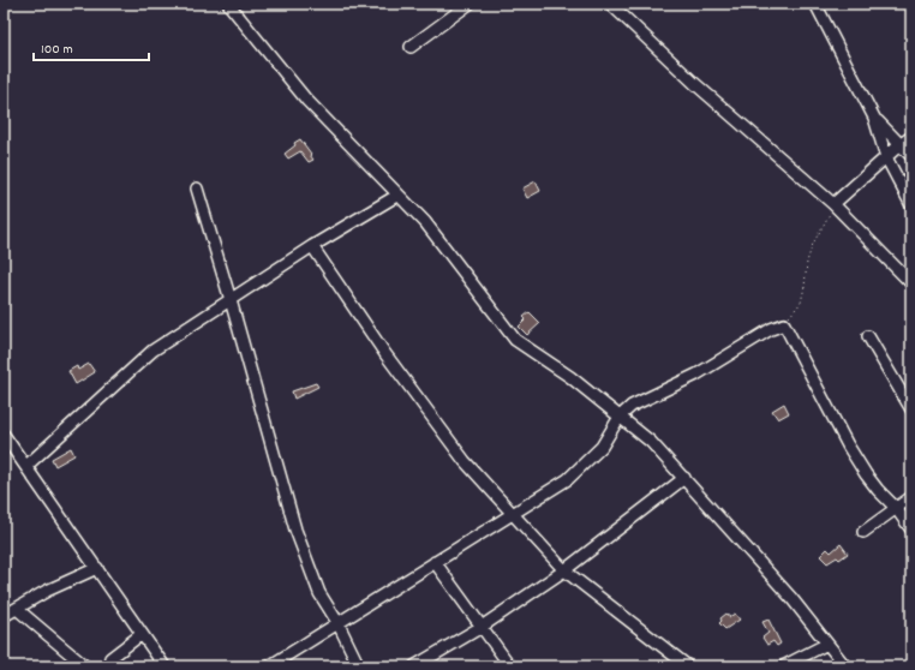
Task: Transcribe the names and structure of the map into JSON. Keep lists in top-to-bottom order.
{
  "scale_bar": "100 m"
}
